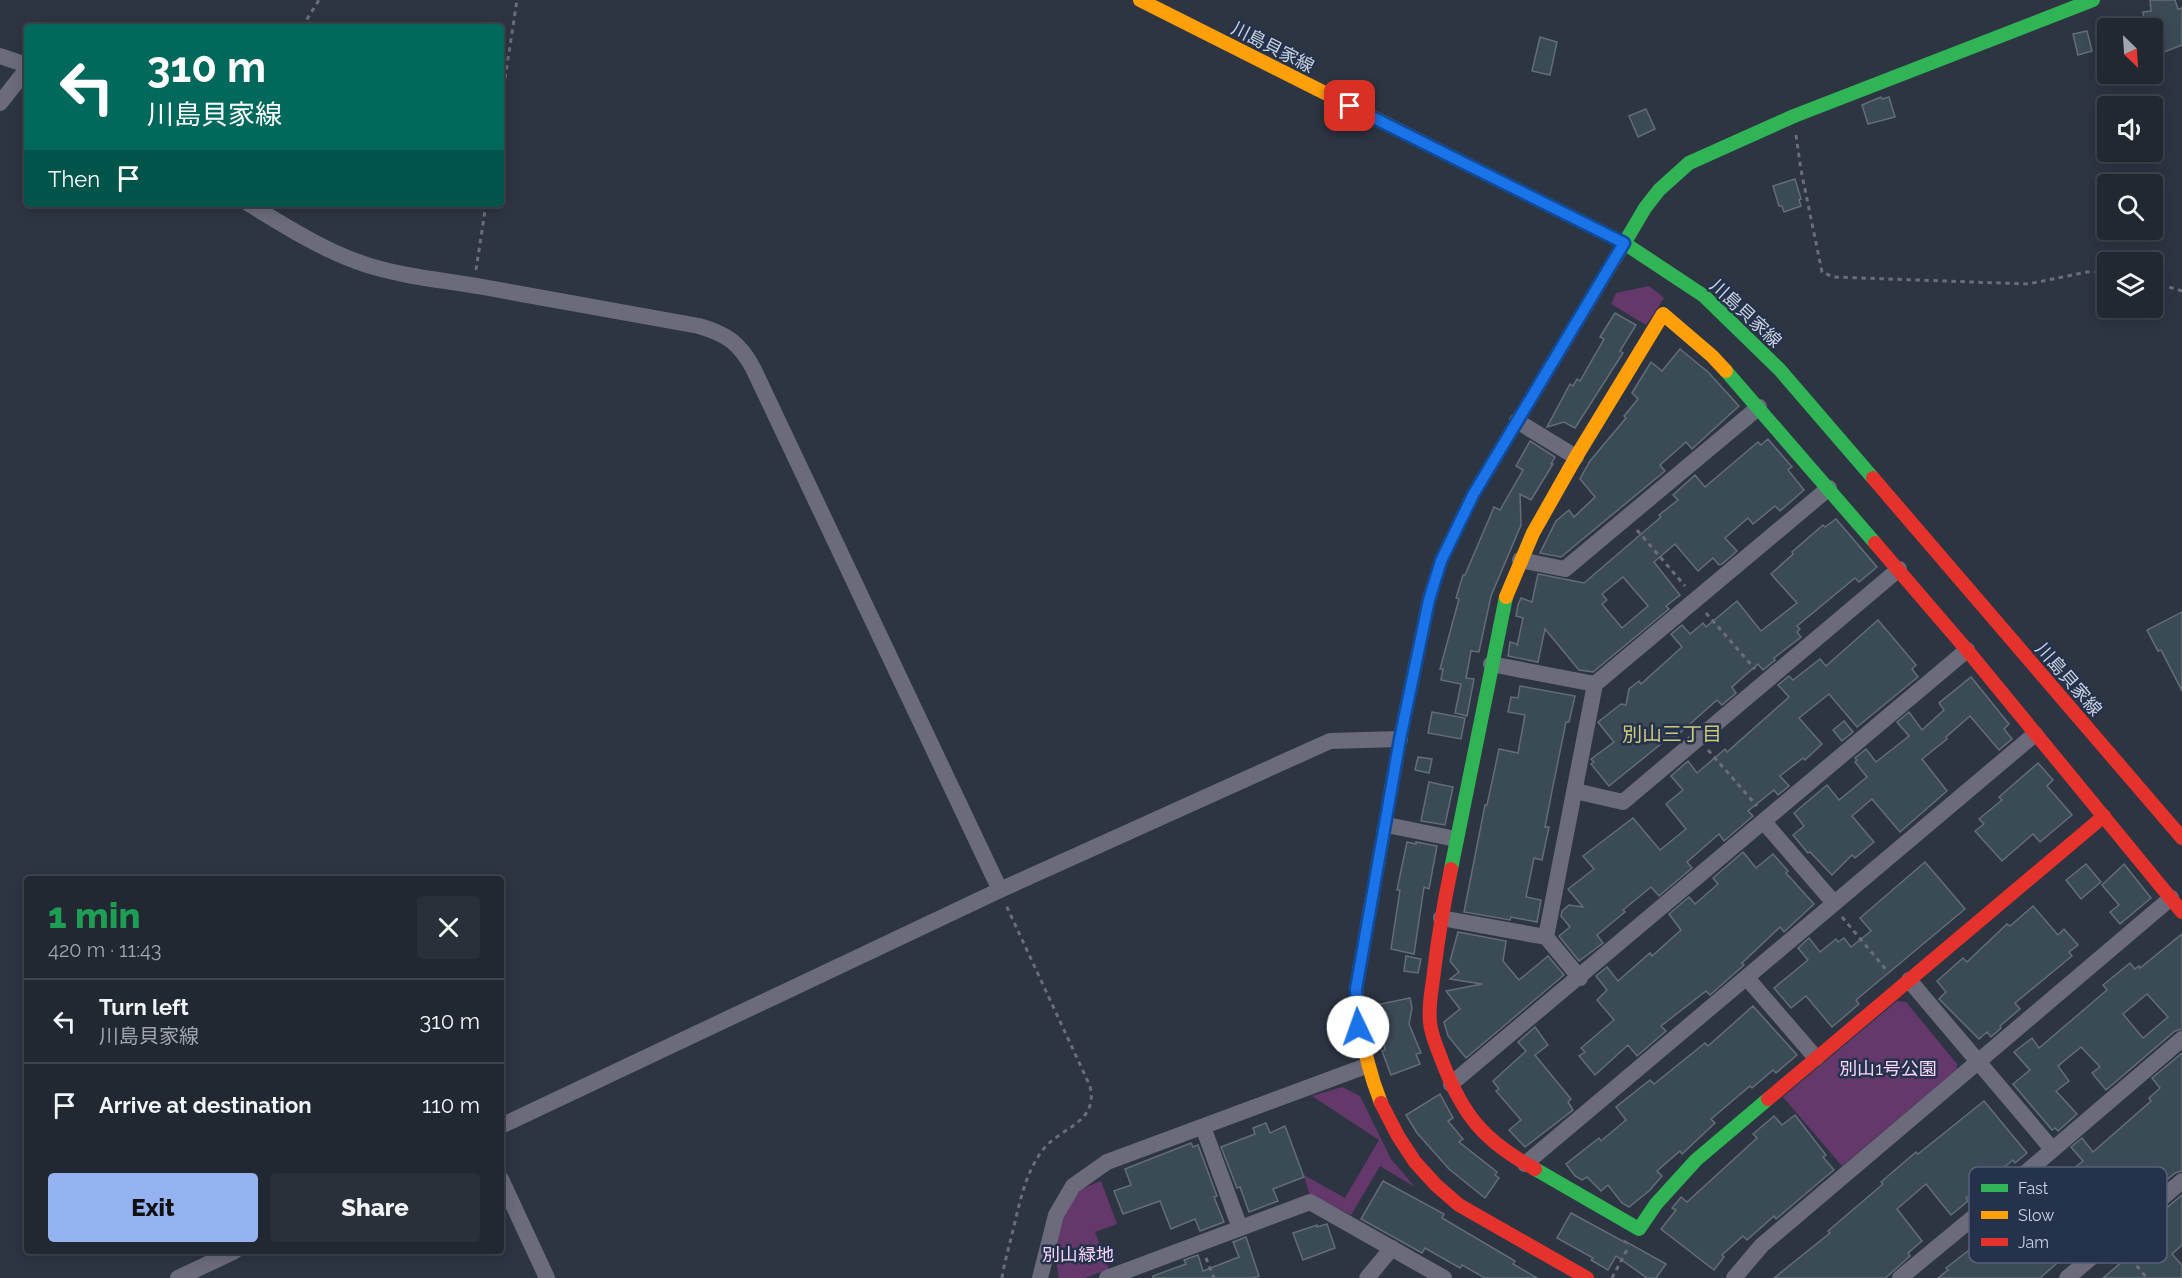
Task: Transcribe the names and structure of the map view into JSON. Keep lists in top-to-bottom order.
{
  "streets": {
    "street": ["川島貝家線"]
  },
  "districts": ["別山三丁目"],
  "parks": ["別山1号公園", "別山緑地"],
  "legend": ["Fast", "Slow", "Jam"],
  "north": "bottom right",
  "page": {
    "turn": ["310 m", "川島貝家線"],
    "then": "Then",
    "heading": ["1 min", "420 m · 11:43"],
    "list": [
      {
        "name": "Turn left",
        "note": "川島貝家線",
        "value": "310 m"
      },
      {
        "name": "Arrive at destination",
        "value": "110 m"
      }
    ],
    "buttons": ["Exit", "Share"]
  }
}
